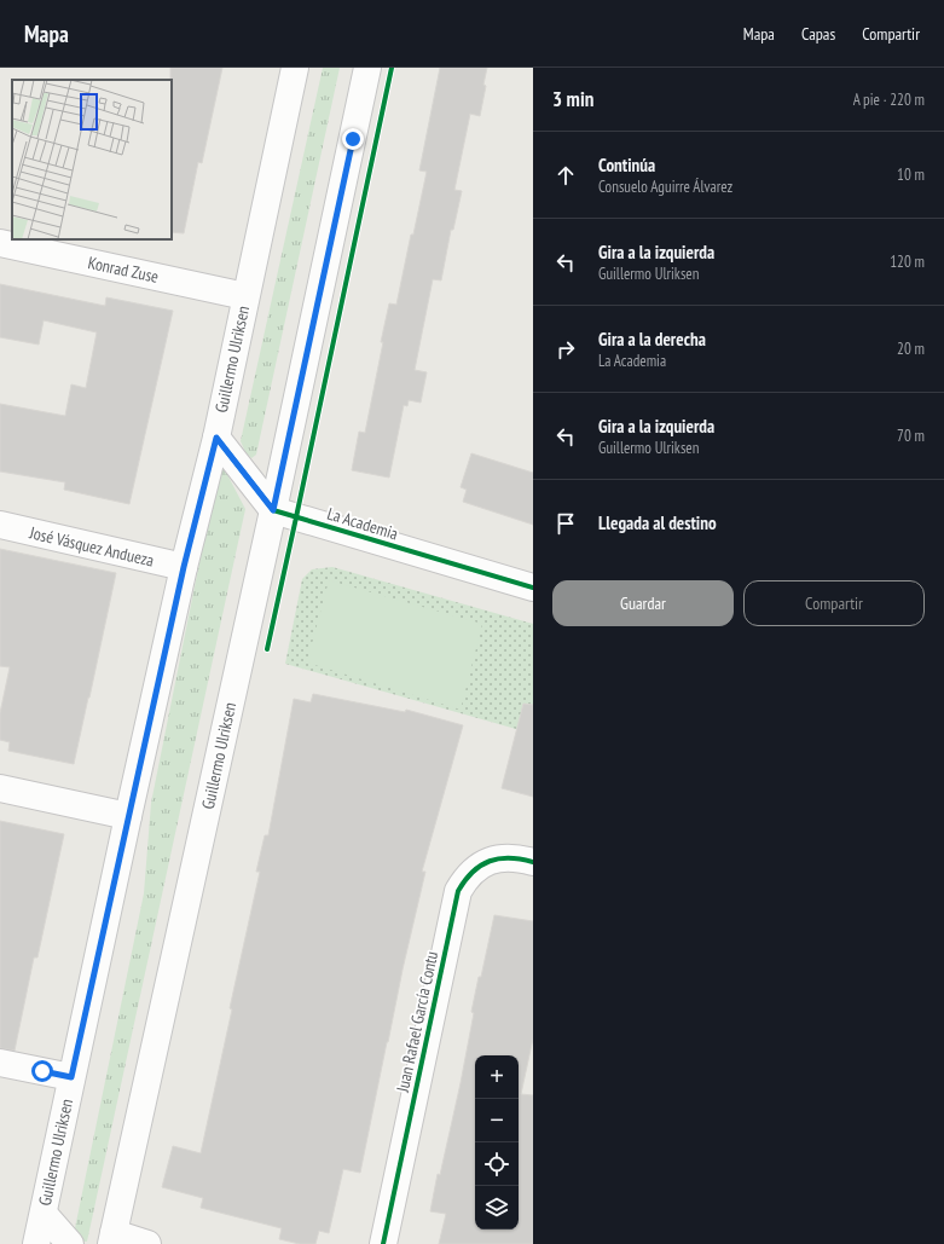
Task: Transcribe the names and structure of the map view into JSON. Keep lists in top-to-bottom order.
{
  "streets": {
    "main road": [
      "Konrad Zuse",
      "Guillermo Ulriksen",
      "La Academia",
      "José Vásquez Andueza",
      "Juan Rafael García Contu"
    ]
  },
  "crossings": [
    ["Konrad Zuse", "Guillermo Ulriksen"],
    ["Guillermo Ulriksen", "La Academia"],
    ["Guillermo Ulriksen", "José Vásquez Andueza"]
  ],
  "page": {
    "header": "Mapa",
    "nav": ["Mapa", "Capas", "Compartir"],
    "heading": ["3 min", "A pie · 220 m"],
    "list": [
      ["Continúa", "Consuelo Aguirre Álvarez", "10 m"],
      ["Gira a la izquierda", "Guillermo Ulriksen", "120 m"],
      ["Gira a la derecha", "La Academia", "20 m"],
      ["Gira a la izquierda", "Guillermo Ulriksen", "70 m"],
      "Llegada al destino"
    ],
    "buttons": ["Guardar", "Compartir"],
    "map_buttons": ["+", "−"]
  }
}
